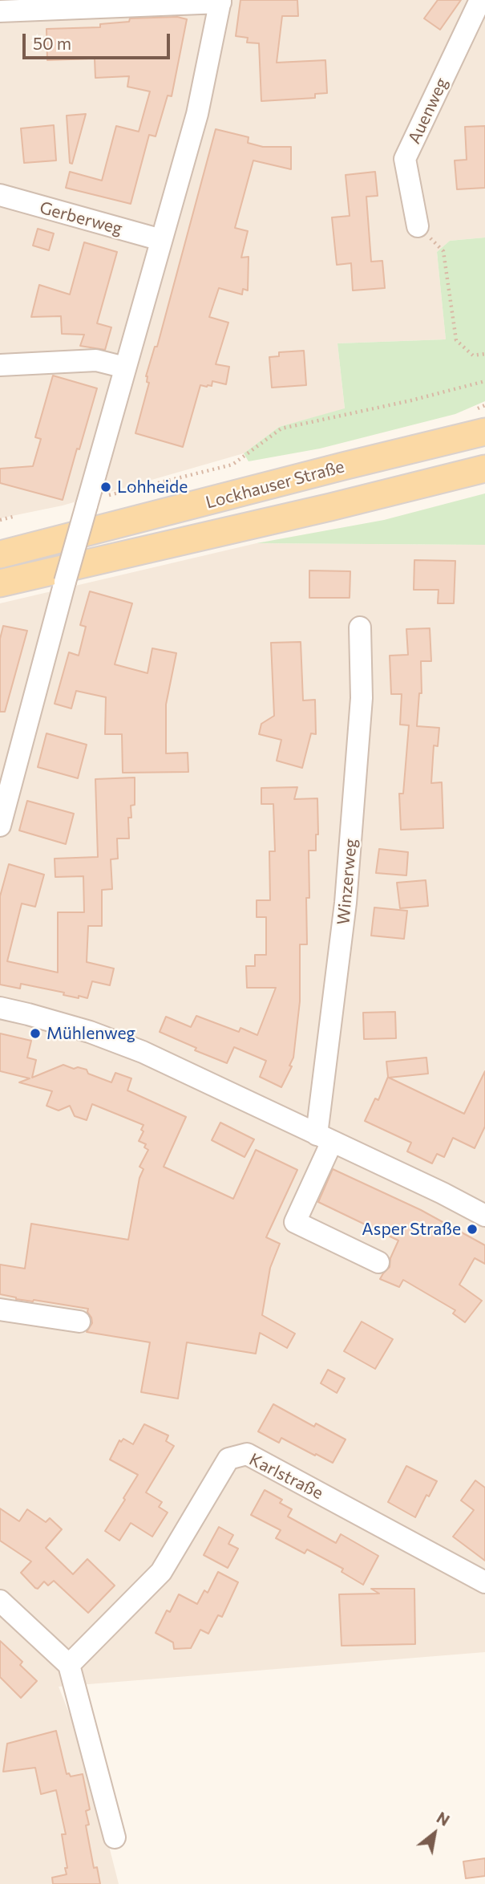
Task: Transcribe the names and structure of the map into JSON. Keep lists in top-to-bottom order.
{
  "streets": {
    "main road": ["Lockhauser Straße"],
    "street": [
      "Auenweg",
      "Gerberweg",
      "Winzerweg",
      "Karlstraße"
    ]
  },
  "places": ["Lohheide", "Mühlenweg", "Asper Straße"],
  "scale_bar": "50 m",
  "north": "top right"
}
